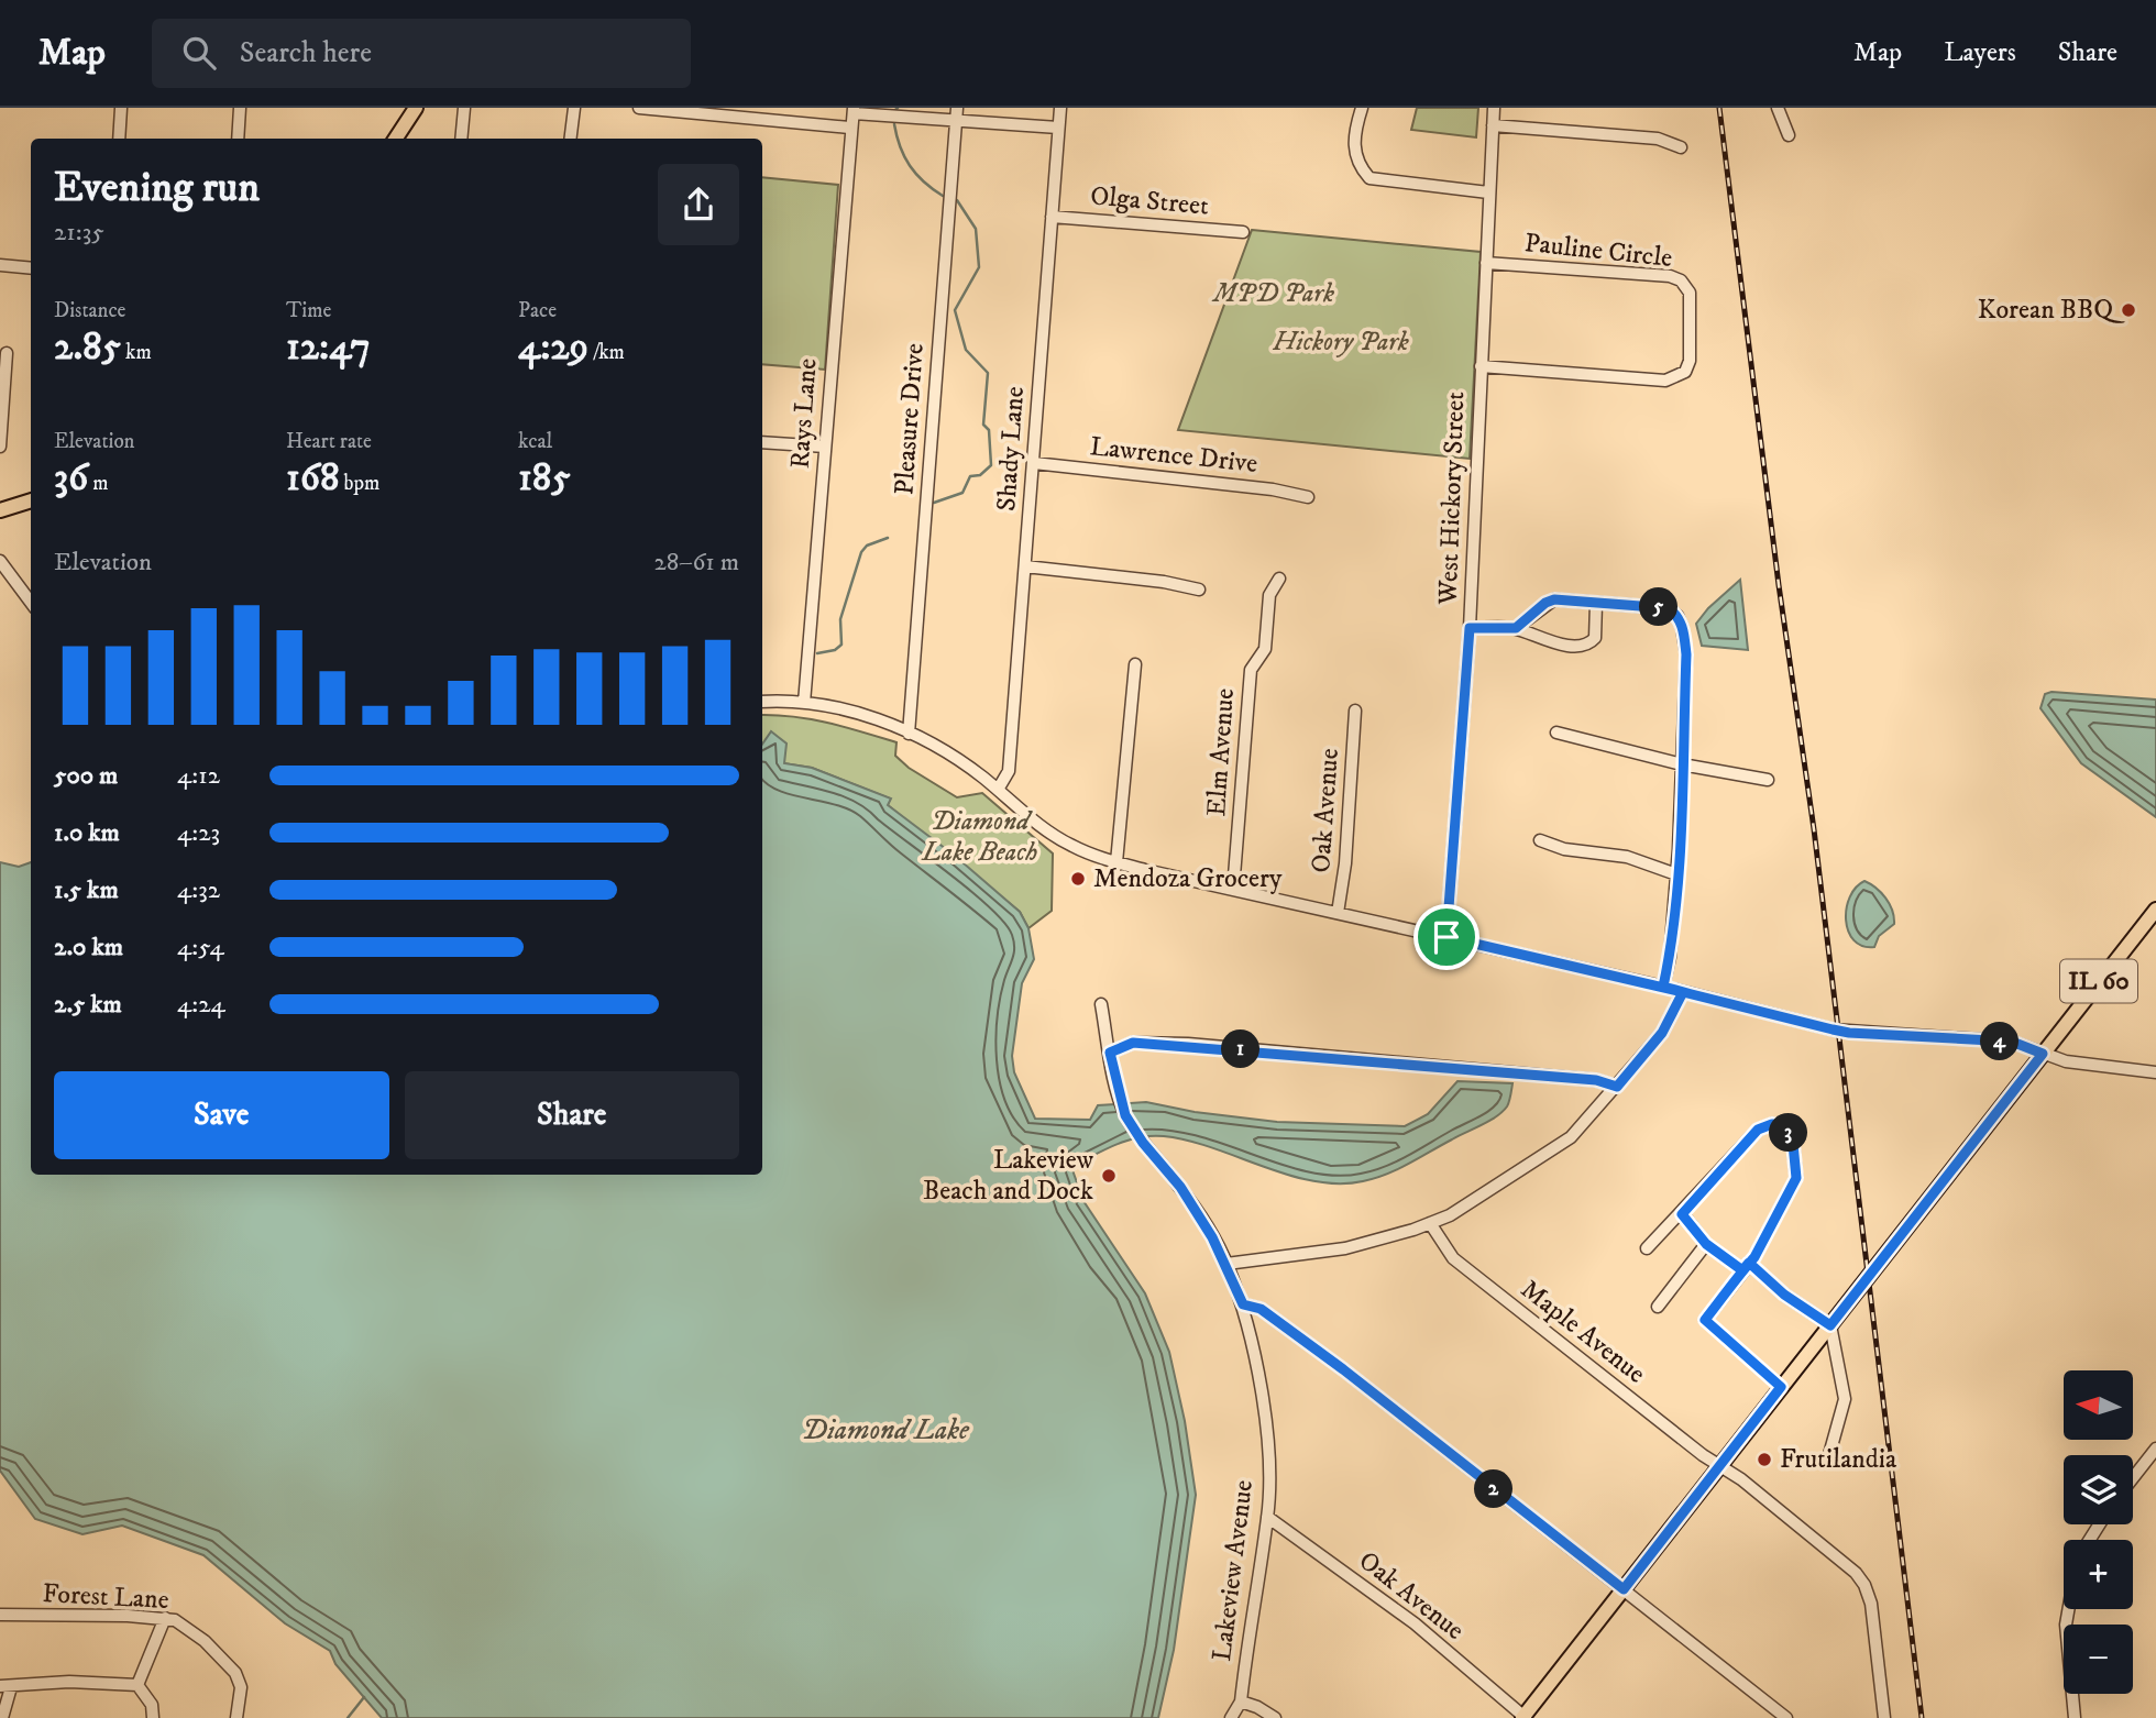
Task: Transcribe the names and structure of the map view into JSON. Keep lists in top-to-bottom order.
{
  "streets": {
    "main road": ["IL 60"],
    "street": [
      "Olga Street",
      "Pauline Circle",
      "Rays Lane",
      "Pleasure Drive",
      "Shady Lane",
      "Lawrence Drive",
      "West Hickory Street",
      "Elm Avenue",
      "Oak Avenue",
      "Maple Avenue",
      "Lakeview Avenue",
      "Forest Lane"
    ]
  },
  "crossings": [
    ["Olga Street", "Shady Lane"],
    ["Pauline Circle", "West Hickory Street"],
    ["Shady Lane", "Lawrence Drive"],
    ["Oak Avenue", "IL 60"],
    ["Oak Avenue", "Lakeview Avenue"],
    ["IL 60", "Maple Avenue"]
  ],
  "water": ["Diamond Lake"],
  "parks": ["MPD Park", "Hickory Park", "Diamond Lake Beach"],
  "places": [
    "Korean BBQ",
    "Mendoza Grocery",
    "Lakeview Beach and Dock",
    "Frutilandia"
  ],
  "north": "left",
  "page": {
    "header": "Map",
    "search": "Search here",
    "nav": ["Map", "Layers", "Share"],
    "heading": ["Evening run", "21:35"],
    "stats": [
      ["Distance", "2.85 km"],
      ["Time", "12:47"],
      ["Pace", "4:29 /km"],
      ["Elevation", "36 m"],
      ["Heart rate", "168 bpm"],
      ["kcal", "185"]
    ],
    "chart": ["Elevation", "28–61 m"],
    "pins": [
      "5",
      "4",
      "1",
      "3",
      "2"
    ],
    "list": [
      {
        "name": "500 m",
        "note": "4:12"
      },
      {
        "name": "1.0 km",
        "note": "4:23"
      },
      {
        "name": "1.5 km",
        "note": "4:32"
      },
      {
        "name": "2.0 km",
        "note": "4:54"
      },
      {
        "name": "2.5 km",
        "note": "4:24"
      }
    ],
    "buttons": ["Save", "Share"],
    "map_buttons": ["+", "−"]
  }
}
